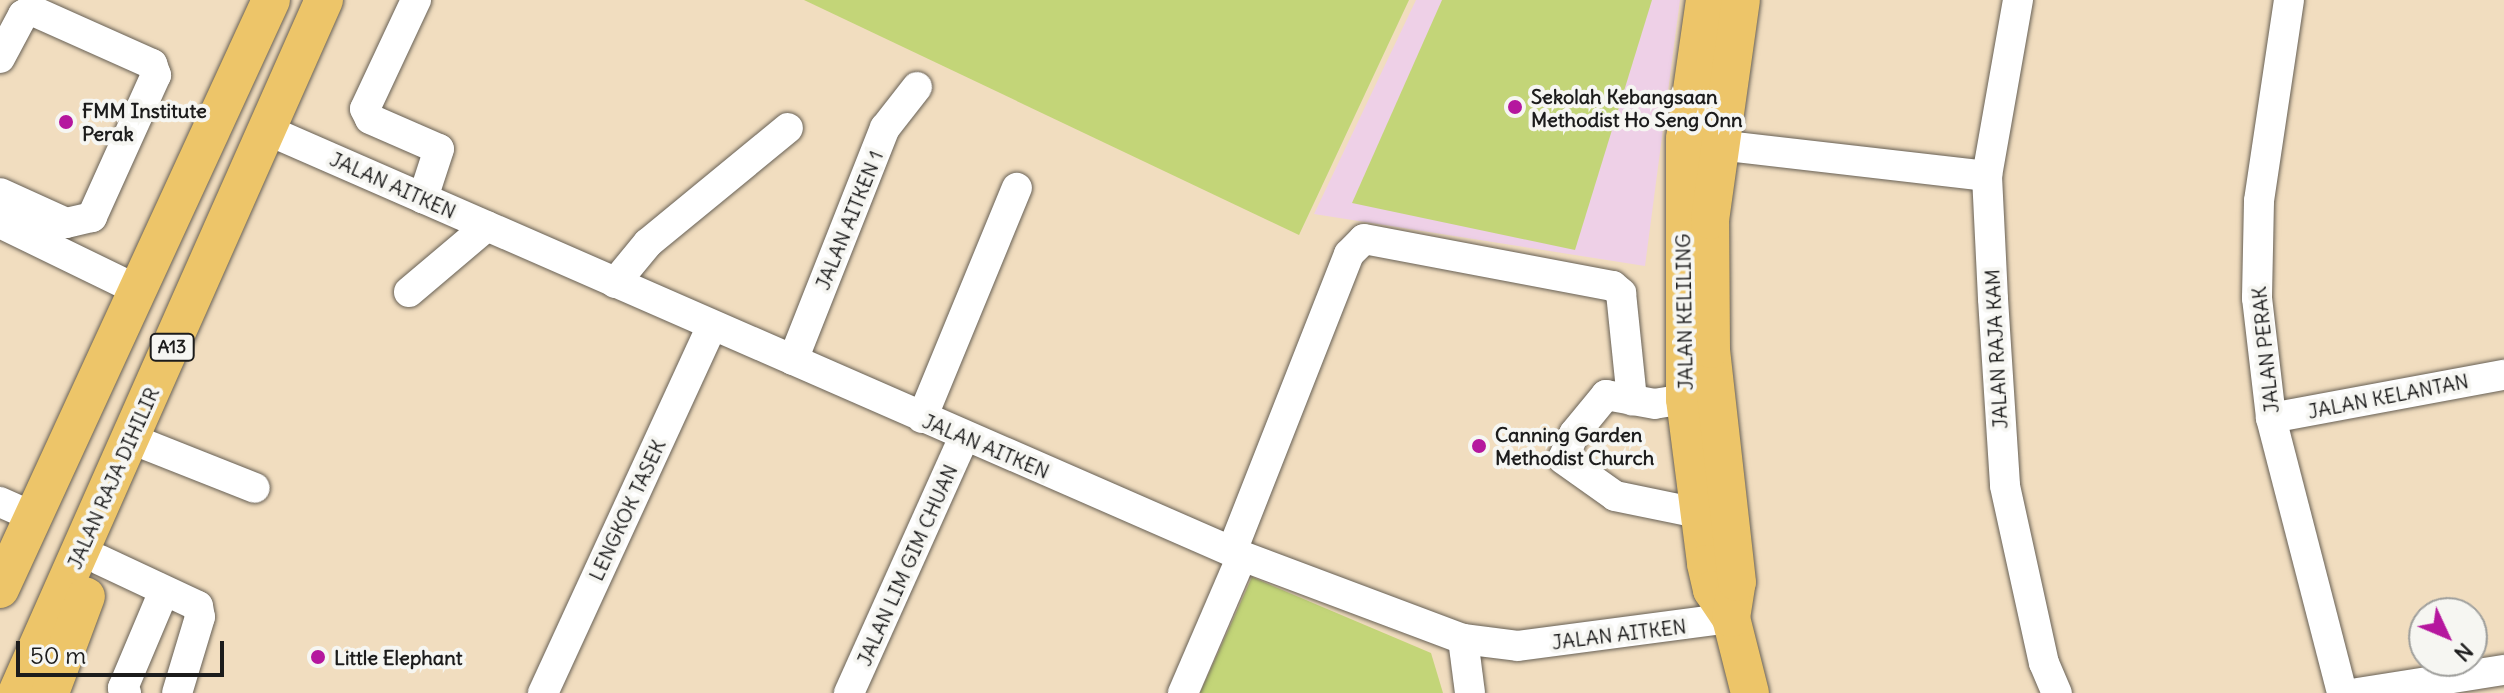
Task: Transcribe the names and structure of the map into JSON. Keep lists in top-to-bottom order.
{
  "streets": {
    "main road": ["JALAN KELILING", "A13", "JALAN RAJA DIHILIR"],
    "street": [
      "JALAN AITKEN",
      "JALAN AITKEN 1",
      "JALAN RAJA KAM",
      "JALAN PERAK",
      "JALAN KELANTAN",
      "LENGKOK TASEK",
      "JALAN LIM GIM CHUAN"
    ]
  },
  "crossings": [
    ["JALAN AITKEN", "JALAN AITKEN 1"],
    ["JALAN AITKEN", "JALAN KELILING"],
    ["JALAN AITKEN", "JALAN RAJA DIHILIR"],
    ["JALAN AITKEN", "LENGKOK TASEK"],
    ["JALAN AITKEN", "JALAN LIM GIM CHUAN"],
    ["JALAN PERAK", "JALAN KELANTAN"]
  ],
  "places": [
    "Sekolah Kebangsaan Methodist Ho Seng Onn",
    "FMM Institute Perak",
    "Canning Garden Methodist Church",
    "Little Elephant"
  ],
  "scale_bar": "50 m",
  "north": "bottom right"
}
